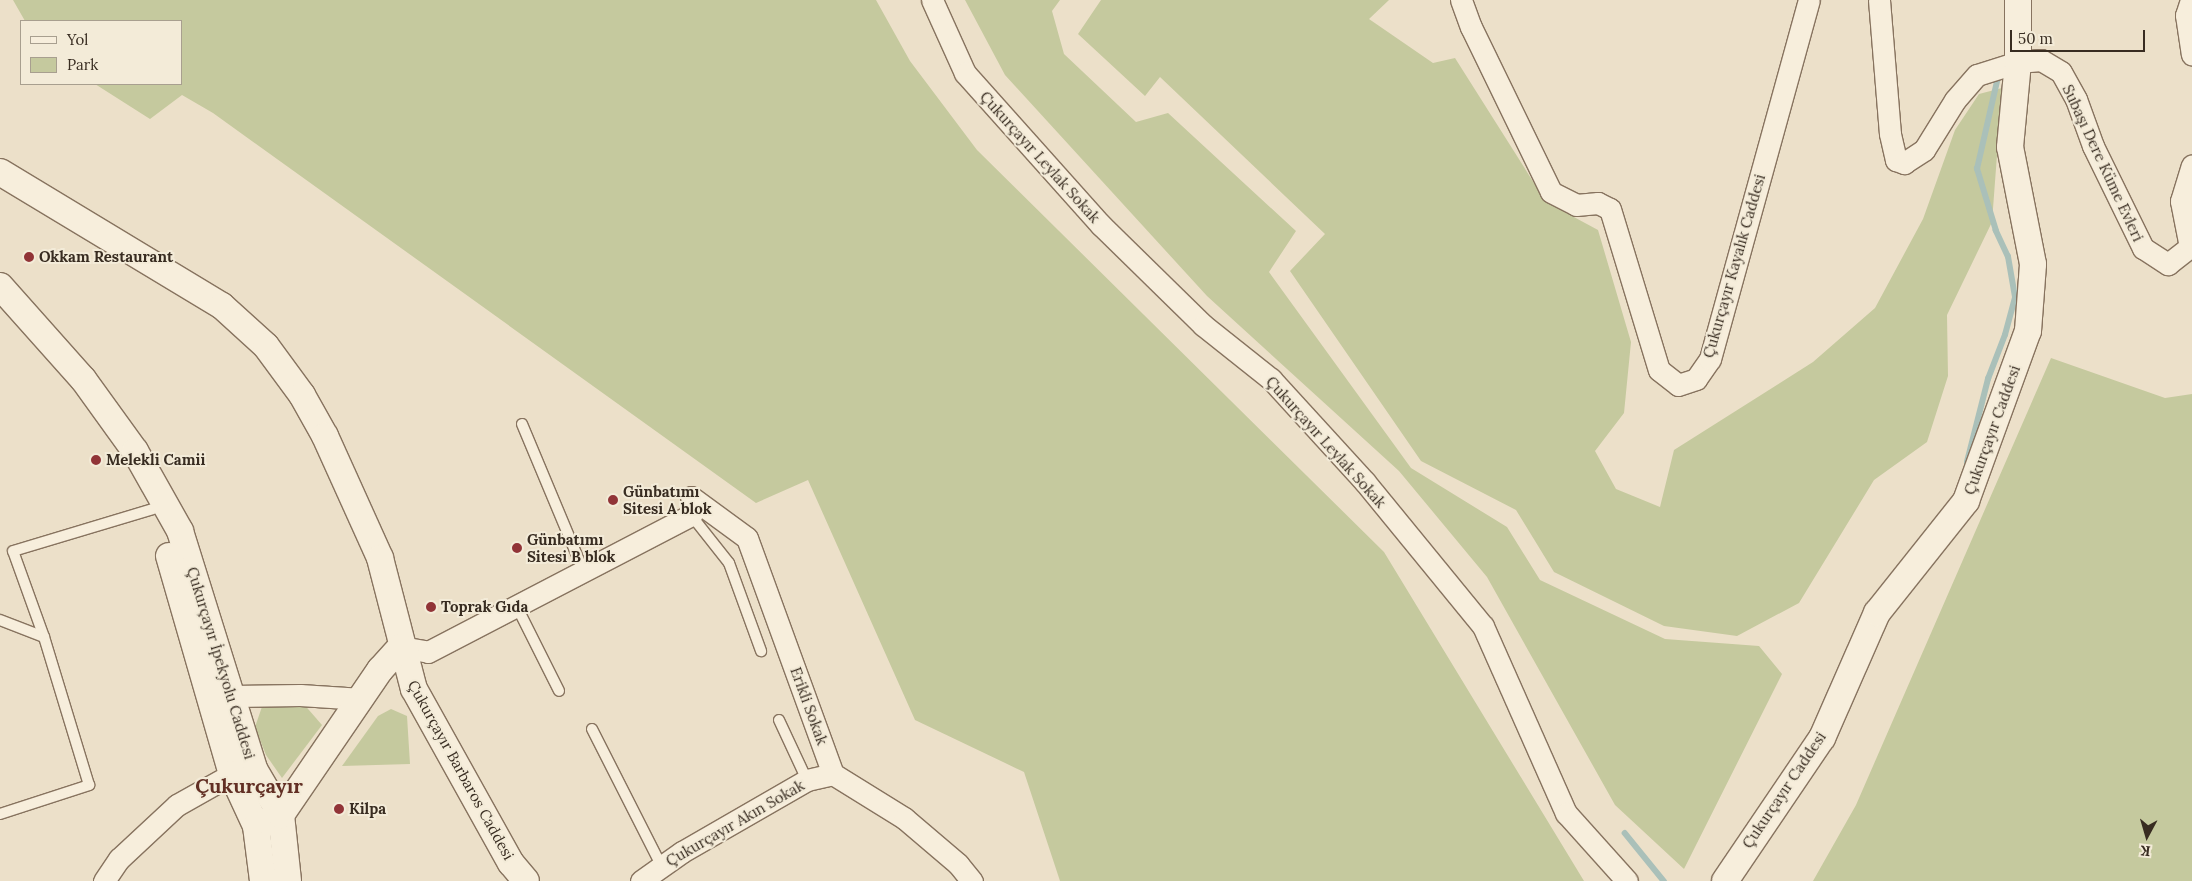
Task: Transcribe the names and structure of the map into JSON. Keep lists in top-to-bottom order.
{
  "streets": {
    "street": [
      "Çukurçayır Leylak Sokak",
      "Subaşı Dere Küme Evleri",
      "Çukurçayır Kayalık Caddesi",
      "Çukurçayır Caddesi",
      "Çukurçayır İpekyolu Caddesi",
      "Erikli Sokak",
      "Çukurçayır Barbaros Caddesi",
      "Çukurçayır Akın Sokak"
    ]
  },
  "crossings": [
    ["Subaşı Dere Küme Evleri", "Çukurçayır Caddesi"],
    ["Erikli Sokak", "Çukurçayır Akın Sokak"]
  ],
  "districts": ["Çukurçayır"],
  "places": [
    "Okkam Restaurant",
    "Melekli Camii",
    "Günbatımı Sitesi A blok",
    "Günbatımı Sitesi B blok",
    "Toprak Gıda",
    "Kilpa"
  ],
  "legend": ["Yol", "Park"],
  "scale_bar": "50 m",
  "north": "bottom"
}
